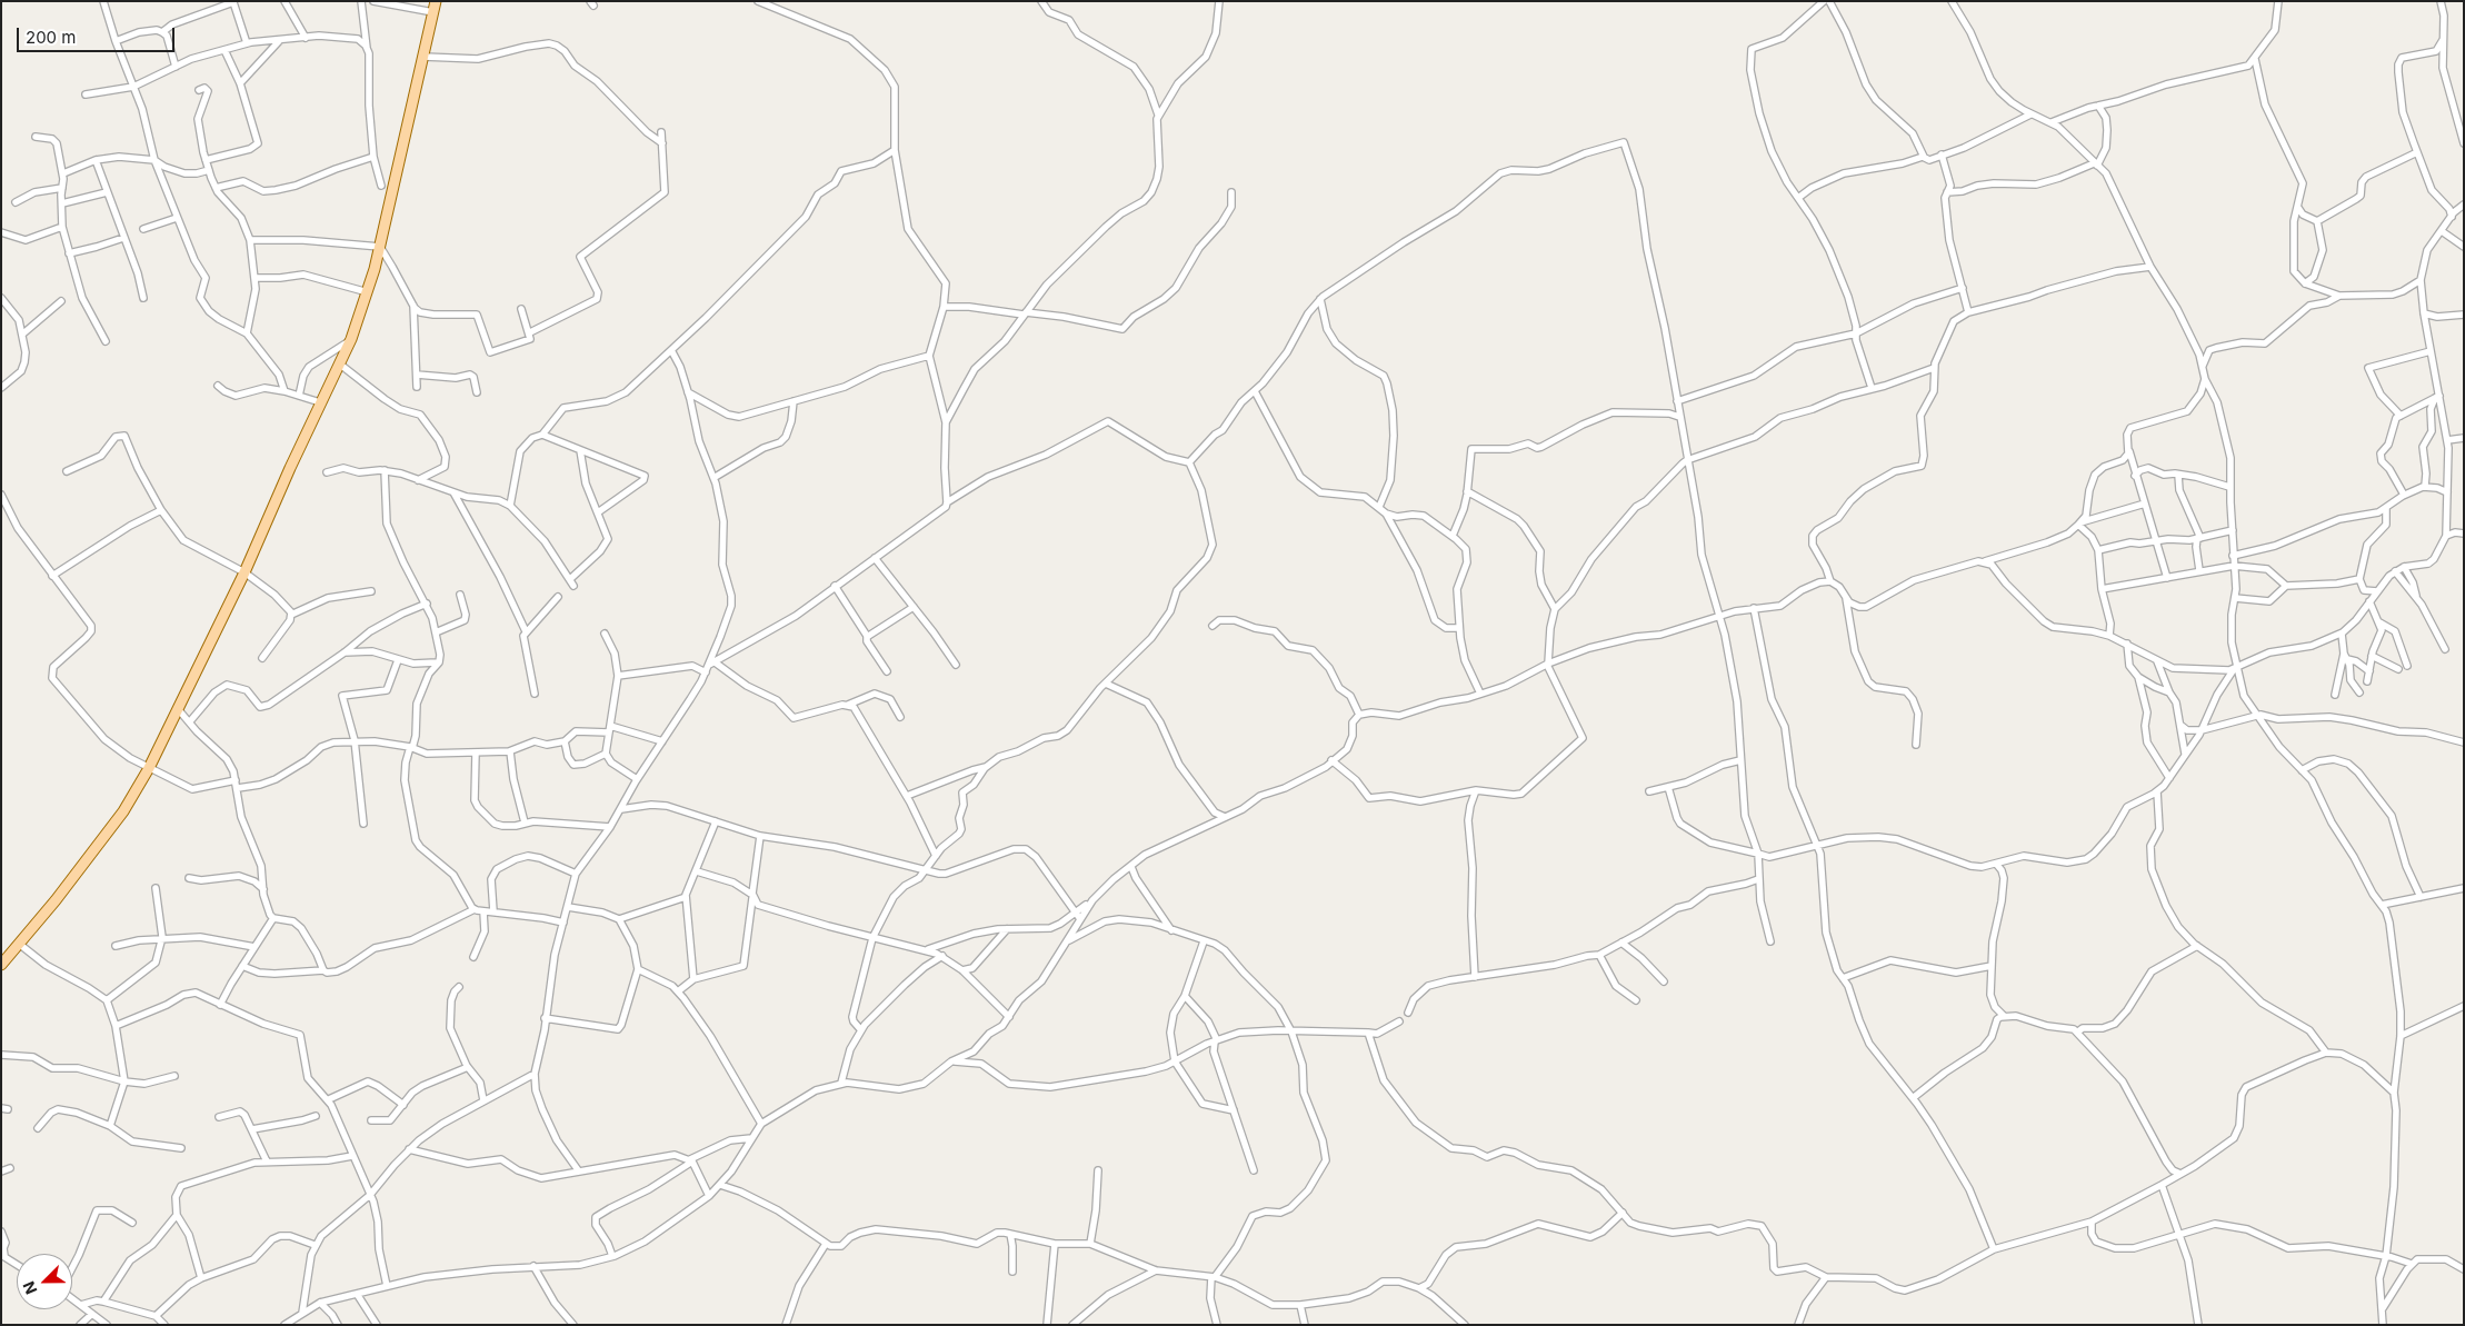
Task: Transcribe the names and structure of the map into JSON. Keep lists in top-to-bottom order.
{
  "scale_bar": "200 m",
  "north": "bottom left"
}
